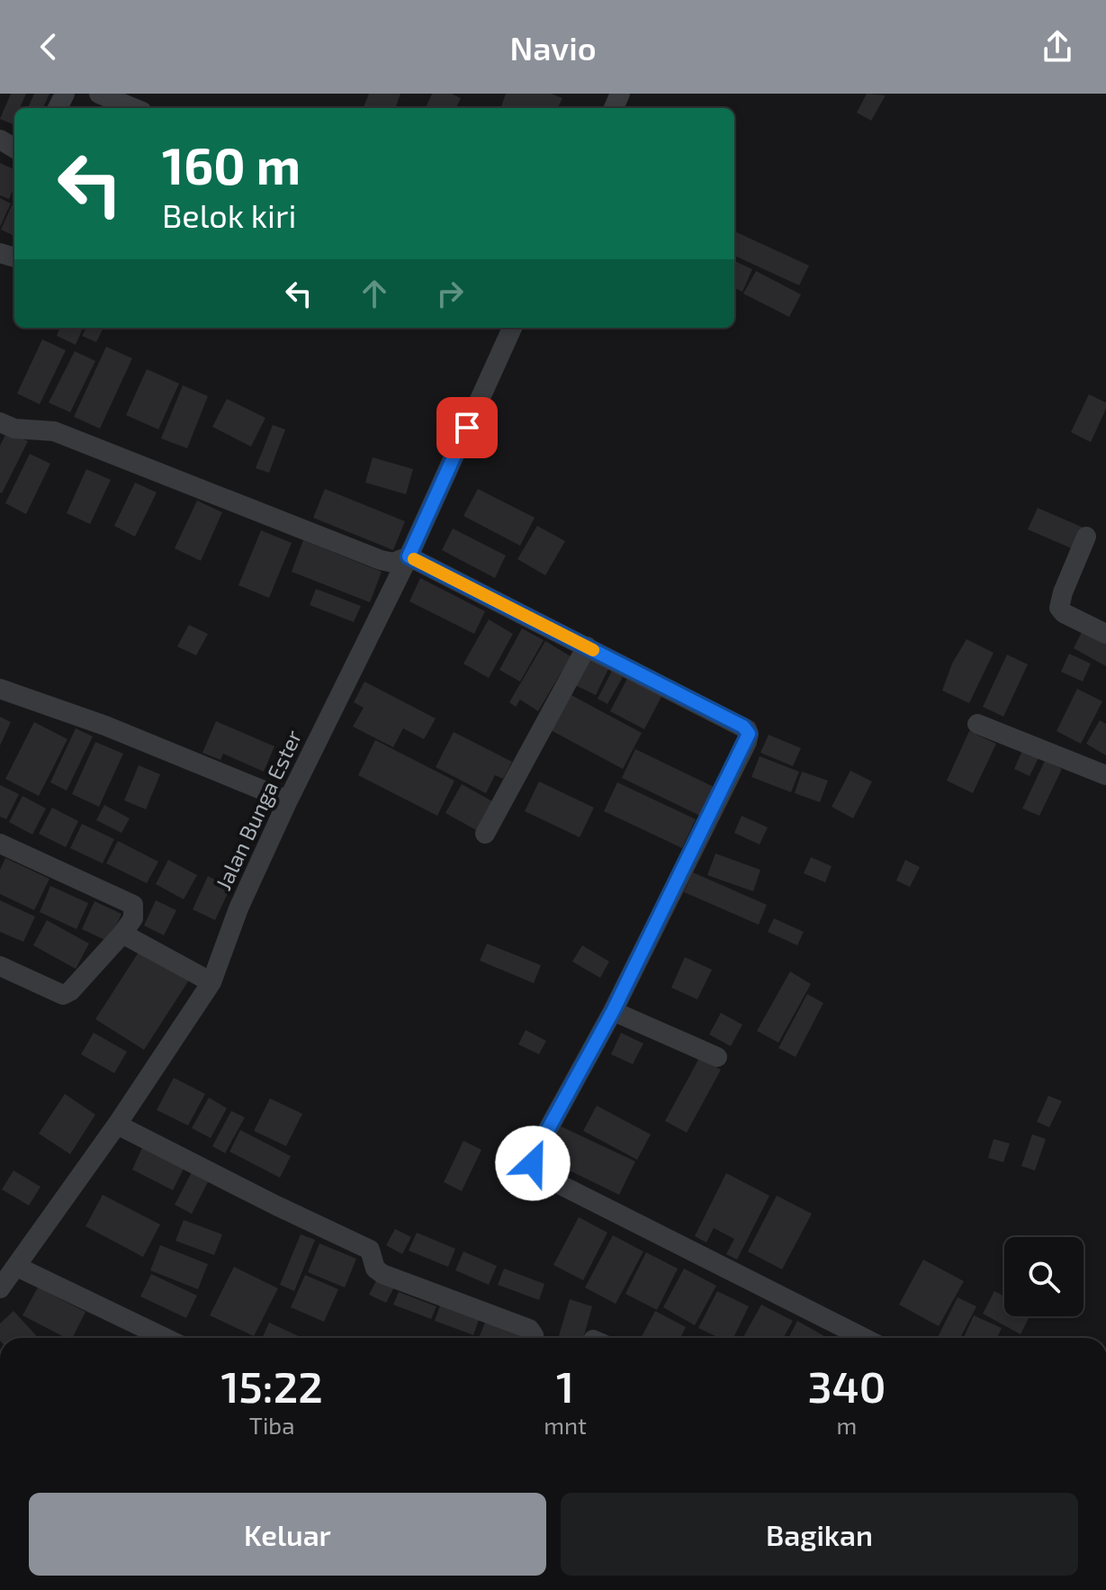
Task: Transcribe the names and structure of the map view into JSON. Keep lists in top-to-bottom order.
{
  "streets": {
    "street": ["Jalan Bunga Ester"]
  },
  "page": {
    "header": "Navio",
    "turn": ["160 m", "Belok kiri"],
    "eta": [
      "15:22",
      "Tiba",
      "1",
      "mnt",
      "340",
      "m"
    ],
    "buttons": ["Keluar", "Bagikan"]
  }
}
